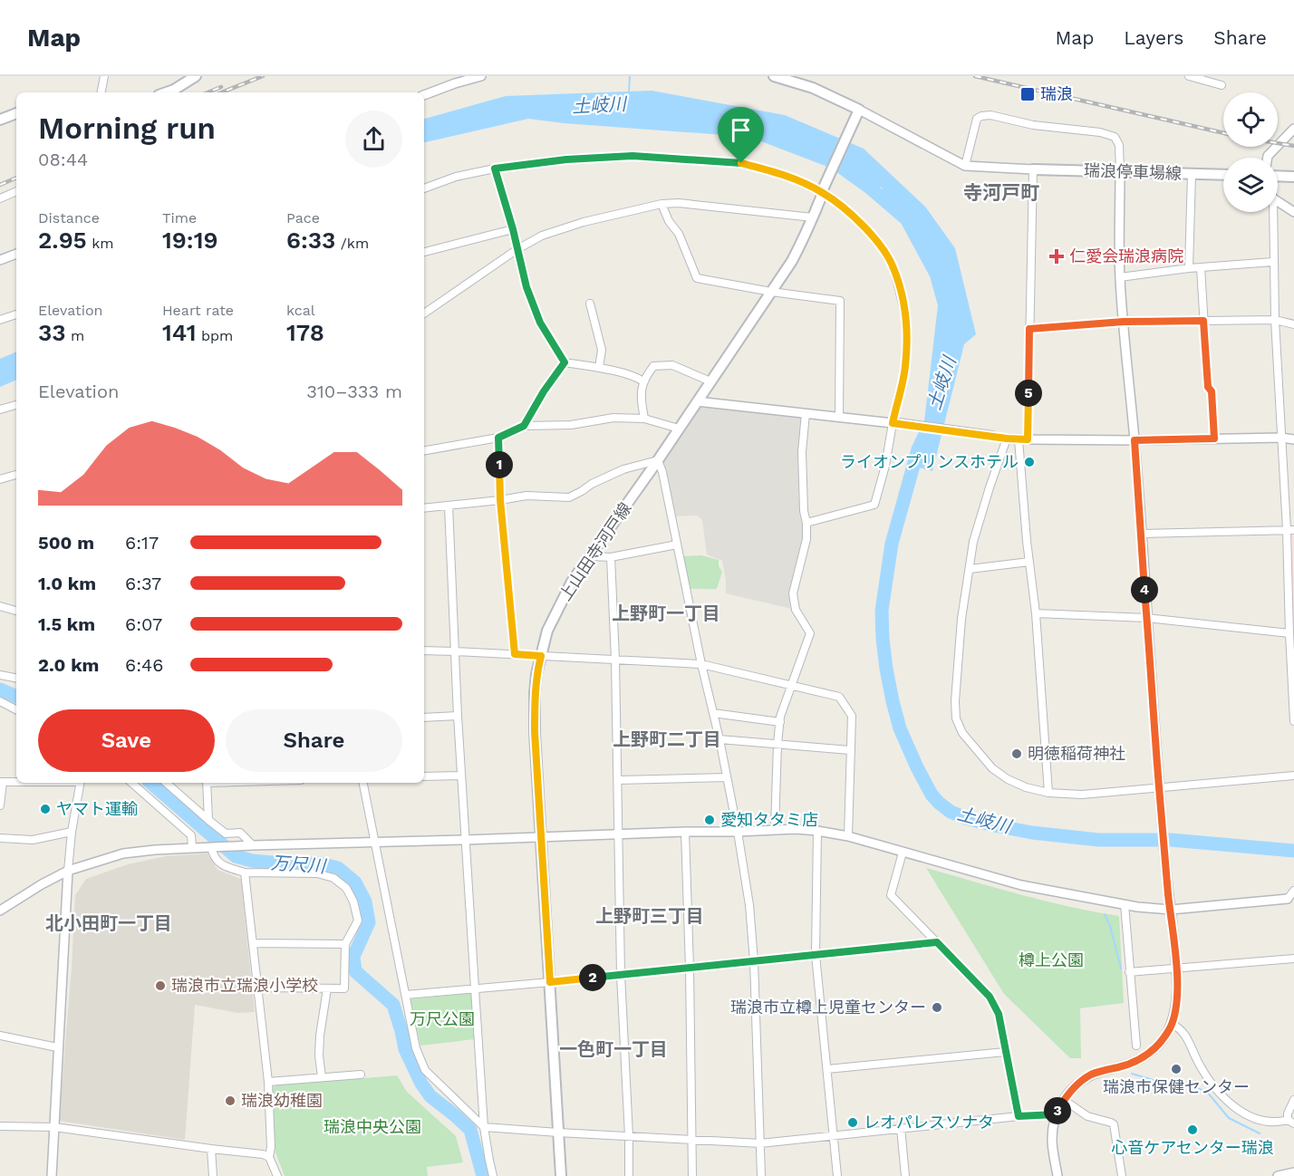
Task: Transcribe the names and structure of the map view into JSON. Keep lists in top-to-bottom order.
{
  "streets": {
    "main road": ["瑞浪停車場線", "上山田寺河戸線"]
  },
  "districts": [
    "寺河戸町",
    "上野町一丁目",
    "上野町二丁目",
    "上野町三丁目",
    "北小田町一丁目",
    "一色町一丁目"
  ],
  "water": ["土岐川", "万尺川"],
  "parks": ["樽上公園", "万尺公園", "瑞浪中央公園"],
  "places": {
    "transit": ["瑞浪"],
    "health": ["仁愛会瑞浪病院"],
    "other": [
      "ライオンプリンスホテル",
      "明徳稲荷神社",
      "ヤマト運輸",
      "愛知タタミ店",
      "瑞浪市立瑞浪小学校",
      "瑞浪市立樽上児童センター",
      "瑞浪市保健センター",
      "瑞浪幼稚園",
      "レオパレスソナタ",
      "心音ケアセンター瑞浪"
    ]
  },
  "page": {
    "header": "Map",
    "nav": ["Map", "Layers", "Share"],
    "heading": ["Morning run", "08:44"],
    "stats": [
      ["Distance", "2.95 km"],
      ["Time", "19:19"],
      ["Pace", "6:33 /km"],
      ["Elevation", "33 m"],
      ["Heart rate", "141 bpm"],
      ["kcal", "178"]
    ],
    "chart": ["Elevation", "310–333 m"],
    "pins": [
      "5",
      "1",
      "4",
      "2",
      "3"
    ],
    "list": [
      {
        "name": "500 m",
        "note": "6:17"
      },
      {
        "name": "1.0 km",
        "note": "6:37"
      },
      {
        "name": "1.5 km",
        "note": "6:07"
      },
      {
        "name": "2.0 km",
        "note": "6:46"
      }
    ],
    "buttons": ["Save", "Share"]
  }
}
